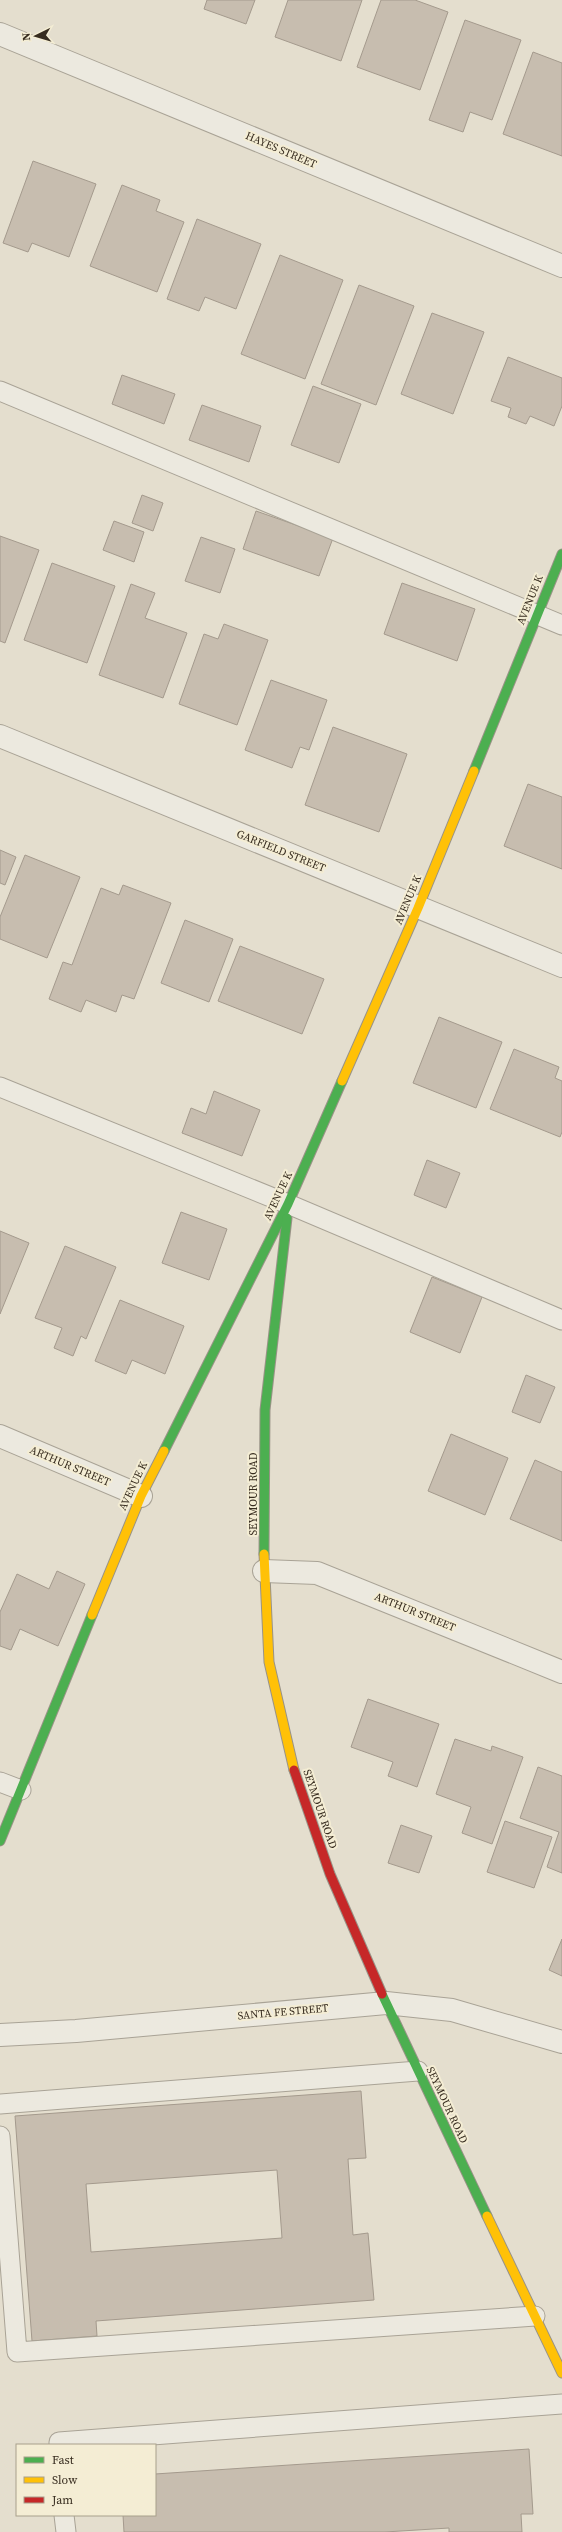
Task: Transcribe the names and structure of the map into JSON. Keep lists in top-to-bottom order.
{
  "streets": {
    "street": [
      "HAYES STREET",
      "AVENUE K",
      "GARFIELD STREET",
      "ARTHUR STREET",
      "SEYMOUR ROAD",
      "SANTA FE STREET"
    ]
  },
  "crossings": [
    ["AVENUE K", "GARFIELD STREET"],
    ["AVENUE K", "ARTHUR STREET"],
    ["AVENUE K", "SEYMOUR ROAD"],
    ["ARTHUR STREET", "SEYMOUR ROAD"],
    ["SEYMOUR ROAD", "SANTA FE STREET"]
  ],
  "legend": ["Fast", "Slow", "Jam"],
  "north": "left"
}
